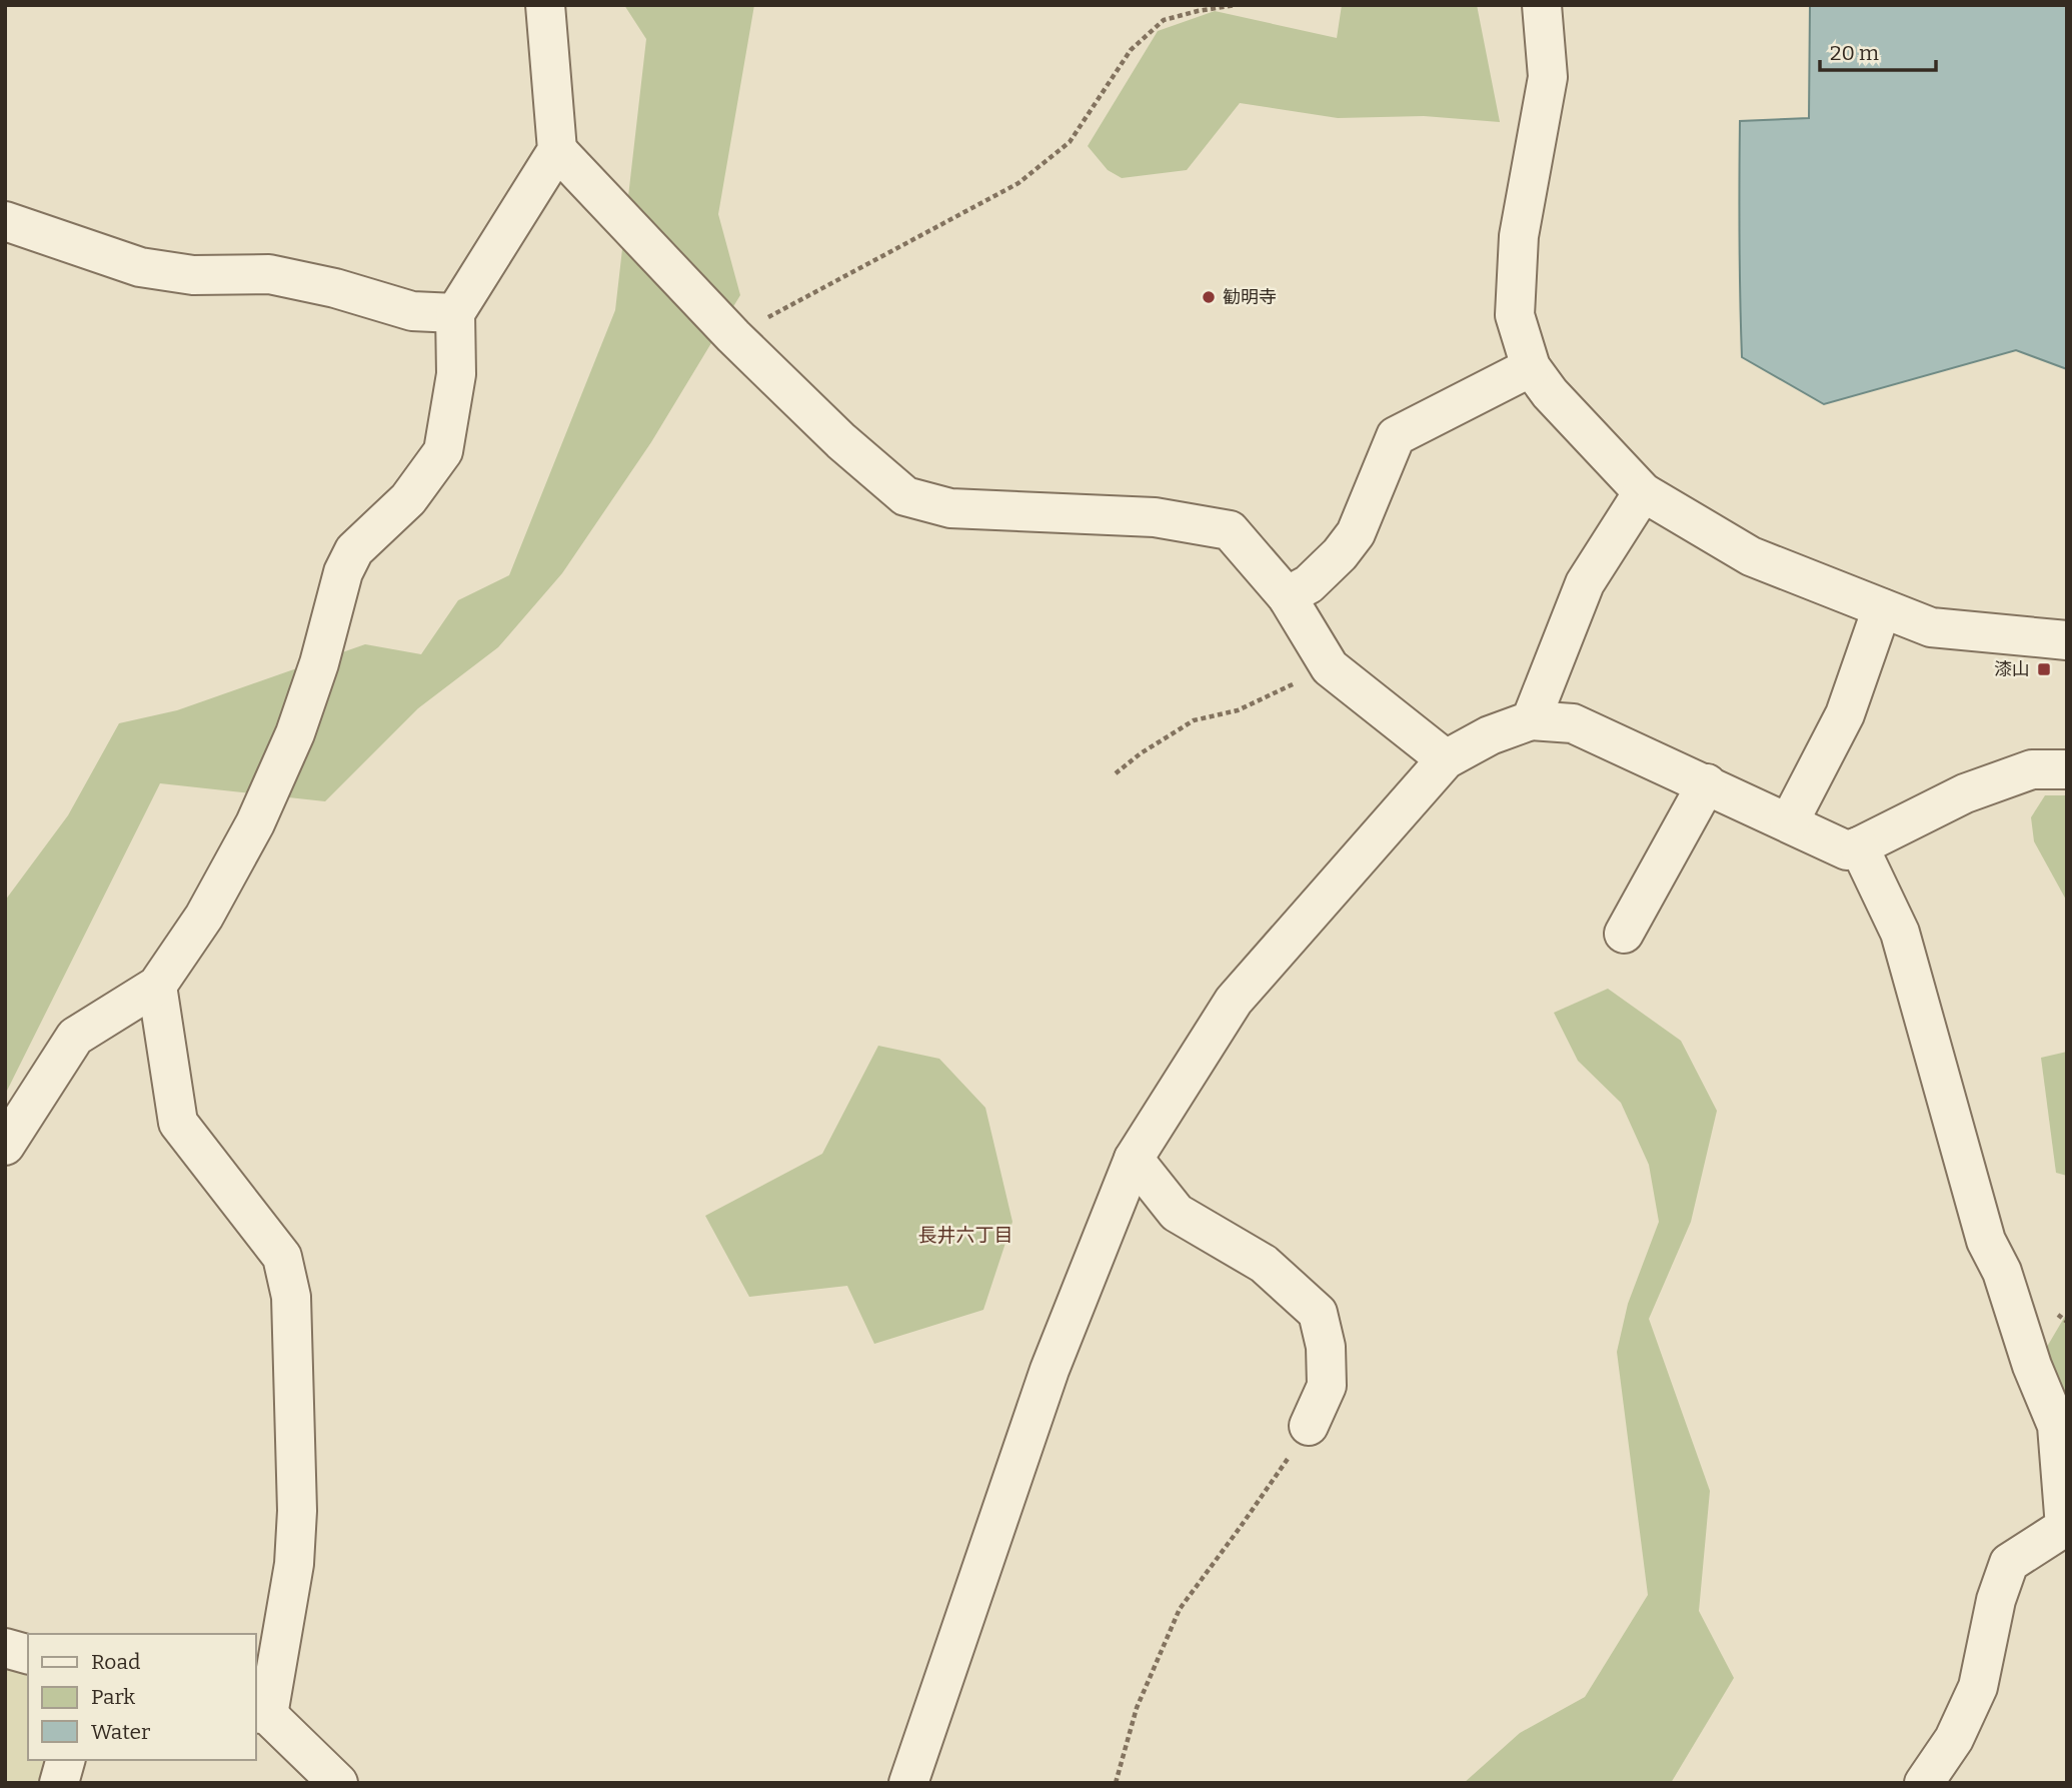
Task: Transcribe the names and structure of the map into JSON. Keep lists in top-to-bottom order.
{
  "districts": ["長井六丁目"],
  "places": {
    "other": ["勧明寺"],
    "transit": ["漆山"]
  },
  "legend": ["Road", "Park", "Water"],
  "scale_bar": "20 m"
}
